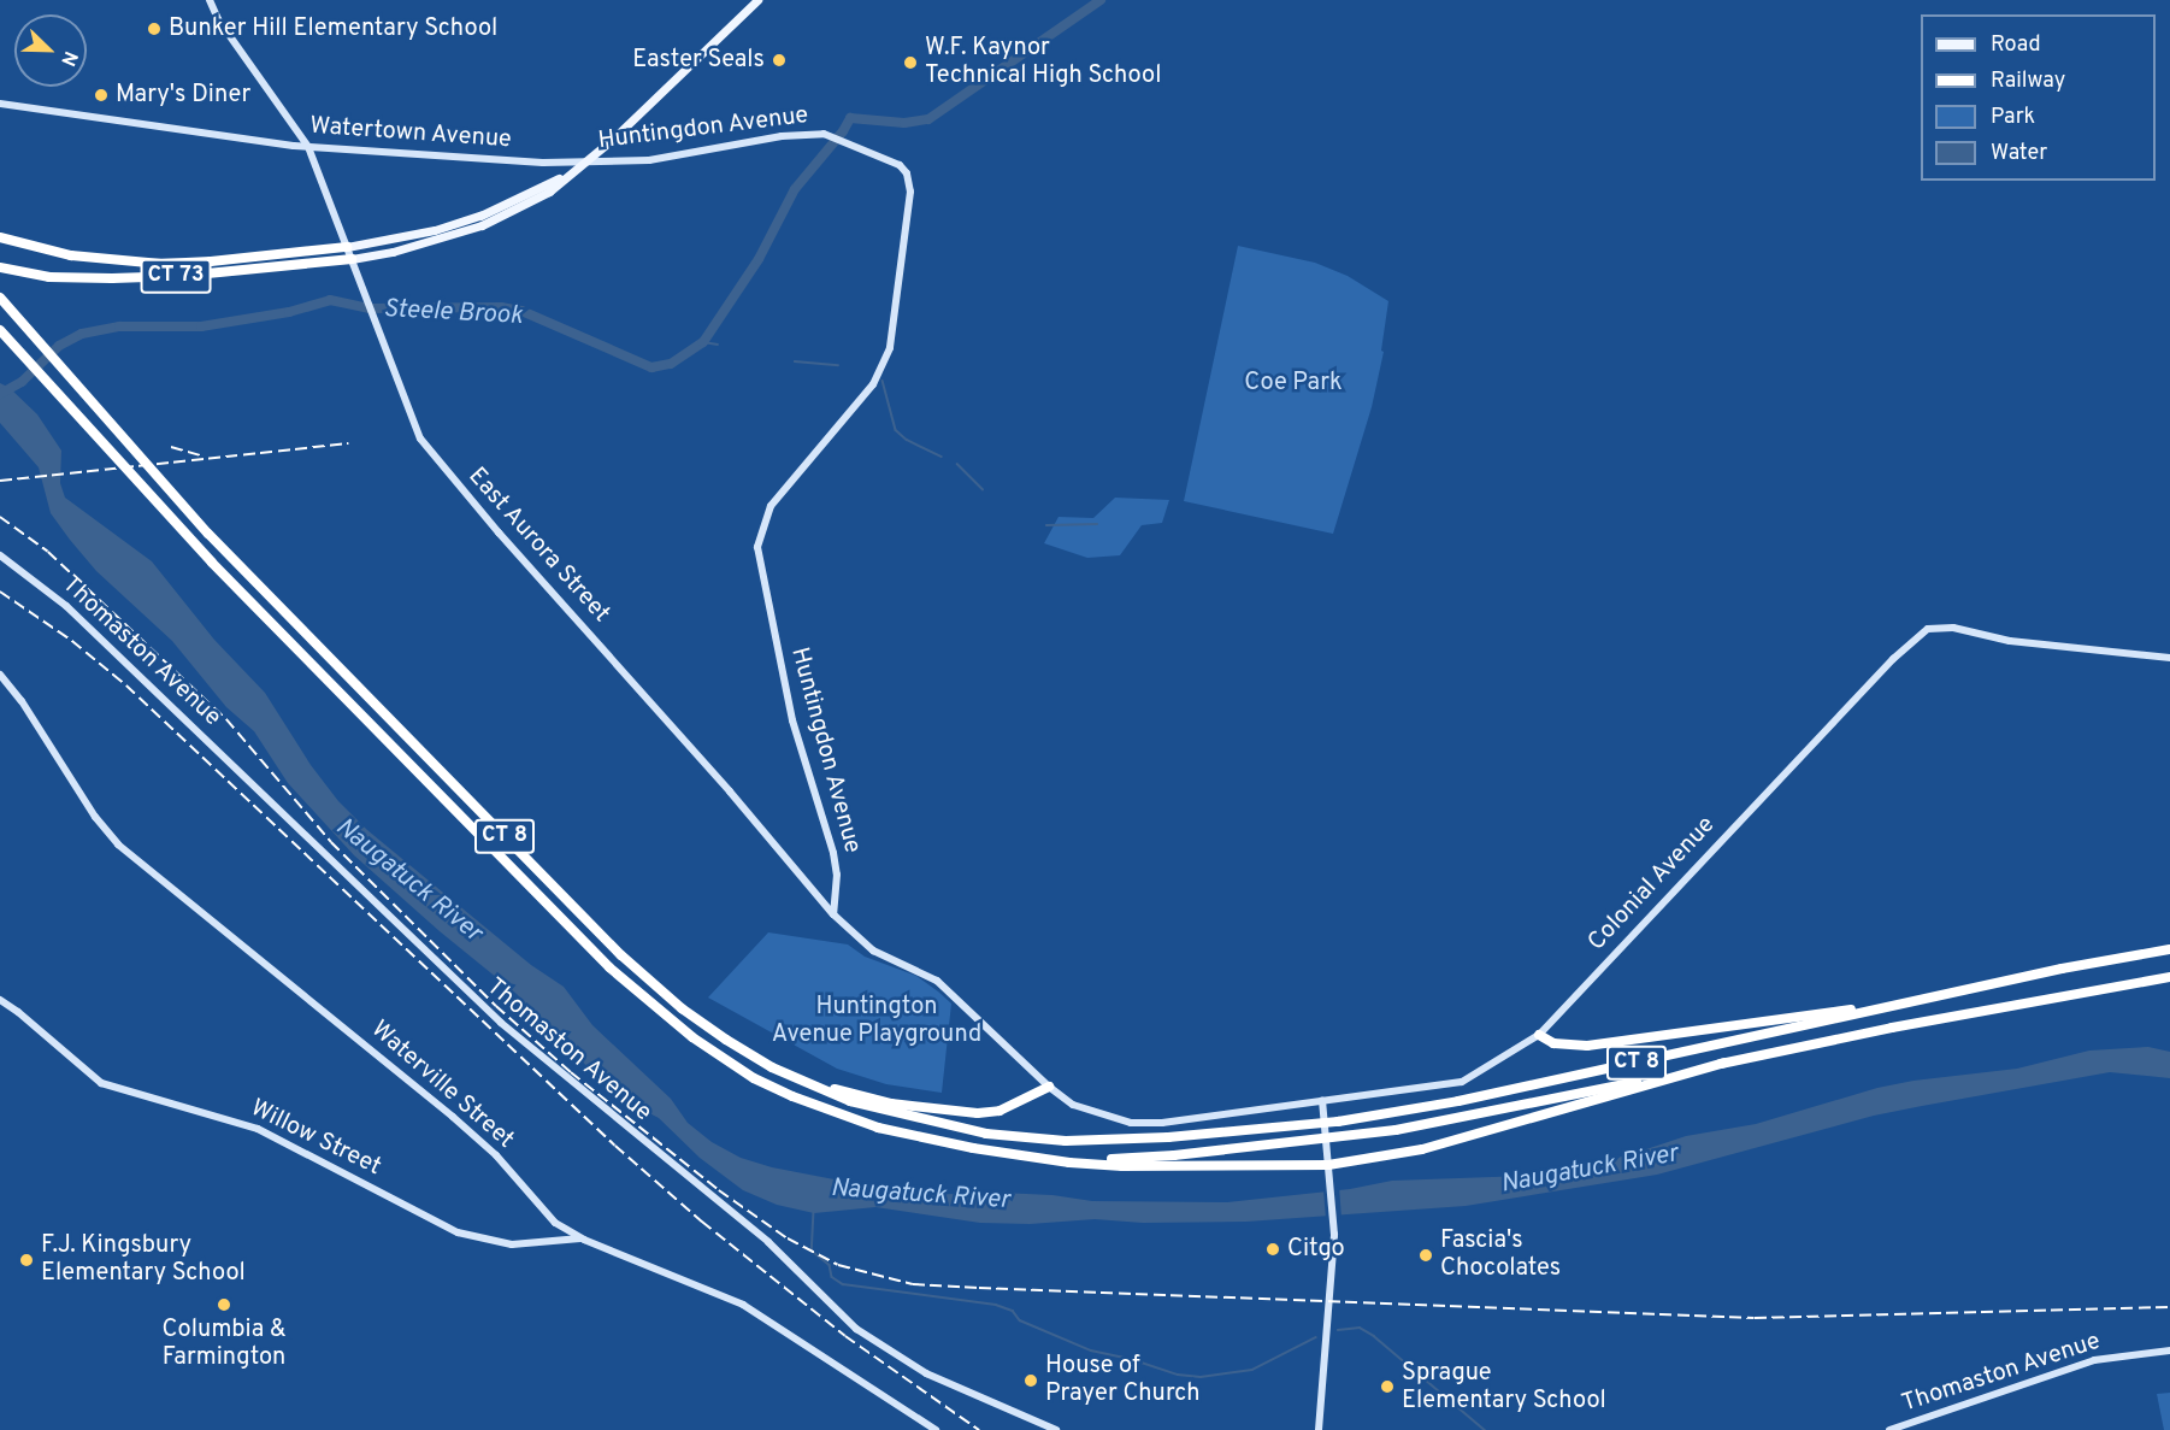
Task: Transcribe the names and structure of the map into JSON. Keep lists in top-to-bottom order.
{
  "streets": {
    "highway": ["CT 73", "CT 8"],
    "main road": [
      "Huntingdon Avenue",
      "Watertown Avenue",
      "East Aurora Street",
      "Thomaston Avenue",
      "Colonial Avenue",
      "Waterville Street",
      "Willow Street"
    ]
  },
  "crossings": [
    ["Huntingdon Avenue", "Watertown Avenue"],
    ["Huntingdon Avenue", "CT 73"],
    ["Huntingdon Avenue", "East Aurora Street"],
    ["Watertown Avenue", "CT 73"],
    ["Watertown Avenue", "East Aurora Street"],
    ["CT 73", "East Aurora Street"],
    ["Waterville Street", "Willow Street"]
  ],
  "water": ["Steele Brook", "Naugatuck River"],
  "parks": ["Coe Park", "Huntington Avenue Playground"],
  "places": [
    "Bunker Hill Elementary School",
    "Easter Seals",
    "W.F. Kaynor Technical High School",
    "Mary's Diner",
    "Citgo",
    "Fascia's Chocolates",
    "F.J. Kingsbury Elementary School",
    "Columbia & Farmington",
    "House of Prayer Church",
    "Sprague Elementary School"
  ],
  "legend": [
    "Road",
    "Railway",
    "Park",
    "Water"
  ],
  "north": "bottom right"
}
